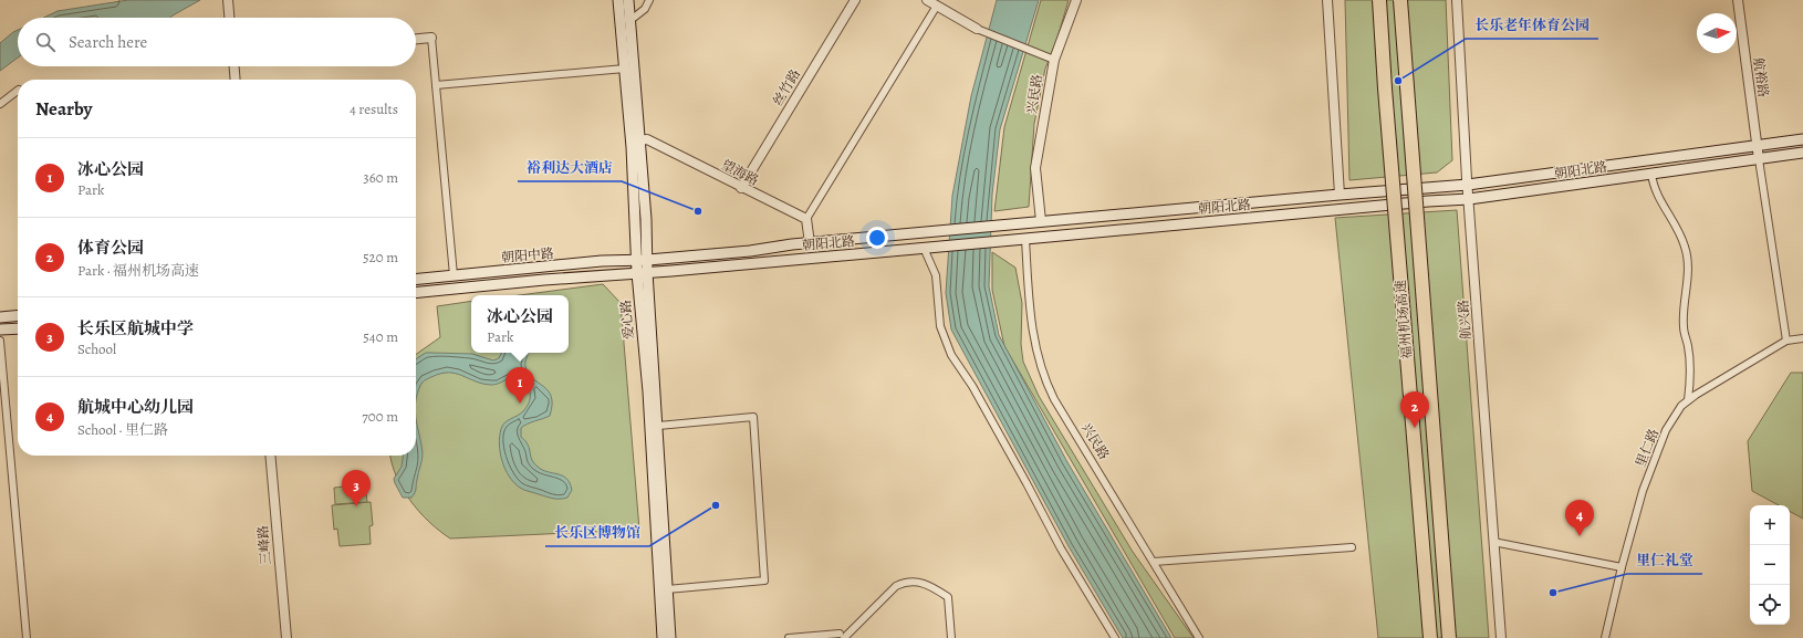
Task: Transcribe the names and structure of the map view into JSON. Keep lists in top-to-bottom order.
{
  "streets": {
    "highway": ["福州机场高速"],
    "main road": ["朝阳北路", "朝阳中路", "爱心路"],
    "street": [
      "航裕路",
      "丝竹路",
      "兴民路",
      "望海路",
      "航兴路",
      "里仁路",
      "三峰路"
    ]
  },
  "crossings": [
    ["航裕路", "朝阳北路"],
    ["丝竹路", "望海路"],
    ["兴民路", "朝阳北路"],
    ["朝阳北路", "朝阳中路"],
    ["朝阳北路", "爱心路"],
    ["朝阳北路", "航兴路"],
    ["望海路", "爱心路"],
    ["朝阳中路", "爱心路"]
  ],
  "places": [
    "长乐老年体育公园",
    "裕利达大酒店",
    "长乐区博物馆",
    "里仁礼堂"
  ],
  "north": "right",
  "page": {
    "search": "Search here",
    "heading": ["Nearby", "4 results"],
    "list": [
      {
        "mark": "1",
        "name": "冰心公园",
        "note": "Park",
        "value": "360 m"
      },
      {
        "mark": "2",
        "name": "体育公园",
        "note": "Park · 福州机场高速",
        "value": "520 m"
      },
      {
        "mark": "3",
        "name": "长乐区航城中学",
        "note": "School",
        "value": "540 m"
      },
      {
        "mark": "4",
        "name": "航城中心幼儿园",
        "note": "School · 里仁路",
        "value": "700 m"
      }
    ],
    "popup": ["冰心公园", "Park"],
    "pins": [
      "1",
      "2",
      "3",
      "4"
    ],
    "map_buttons": ["+", "−"]
  }
}
